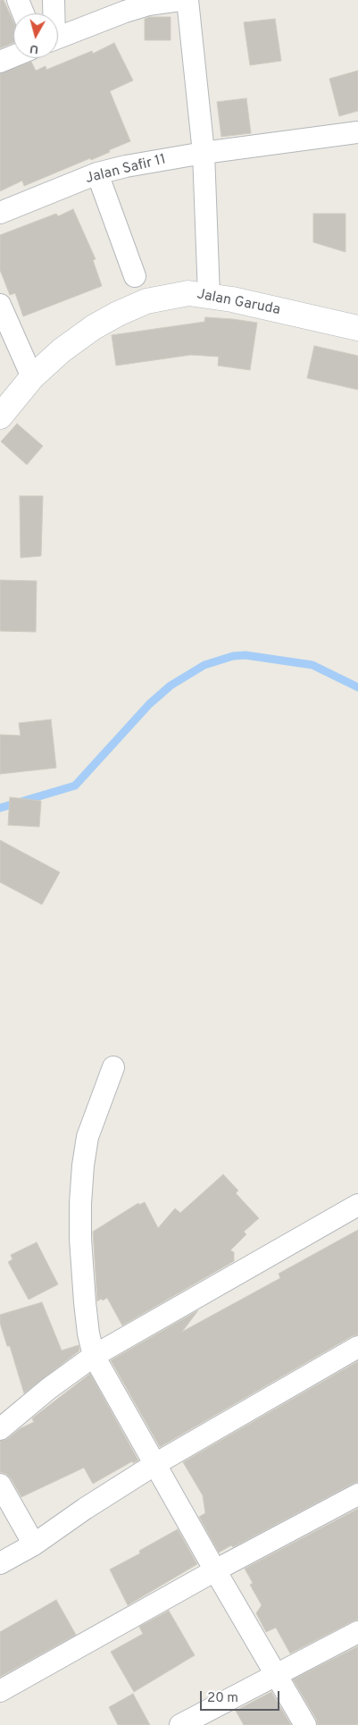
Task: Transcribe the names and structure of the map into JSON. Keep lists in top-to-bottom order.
{
  "streets": {
    "street": ["Jalan Safir 11", "Jalan Garuda"]
  },
  "scale_bar": "20 m",
  "north": "bottom"
}
